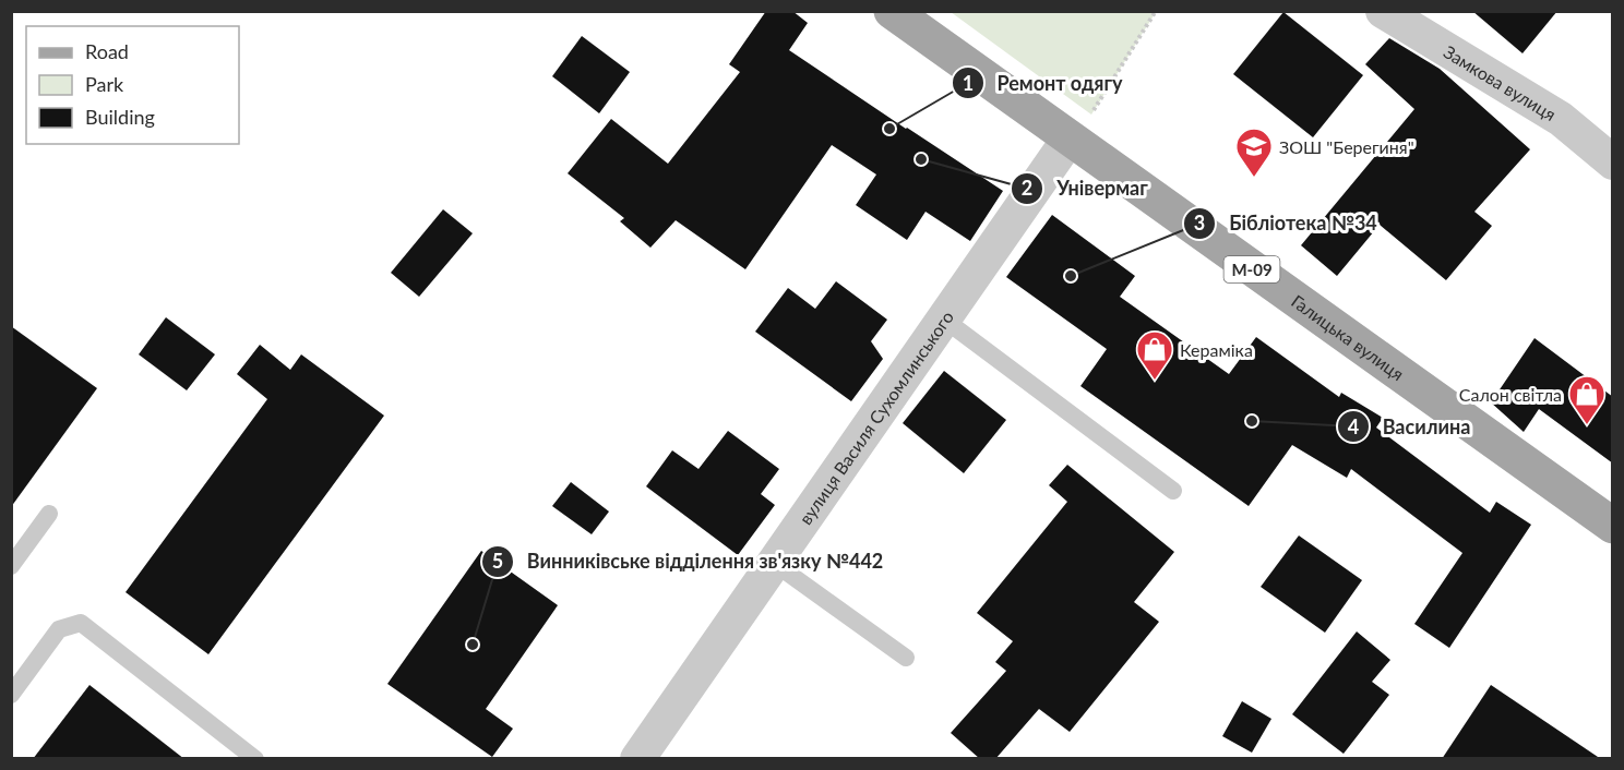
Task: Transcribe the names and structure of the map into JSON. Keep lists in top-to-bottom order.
{
  "streets": {
    "main road": ["М-09", "Галицька вулиця"],
    "street": ["Замкова вулиця", "вулиця Василя Сухомлинського"]
  },
  "crossings": [
    ["Галицька вулиця", "вулиця Василя Сухомлинського"]
  ],
  "places": {
    "other": [
      "Ремонт одягу",
      "Універмаг",
      "Бібліотека №34",
      "Василина",
      "Винниківське відділення зв'язку №442"
    ],
    "school or university": ["ЗОШ \"Берегиня\""],
    "shop": ["Кераміка", "Салон світла"]
  },
  "legend": ["Road", "Park", "Building"]
}
